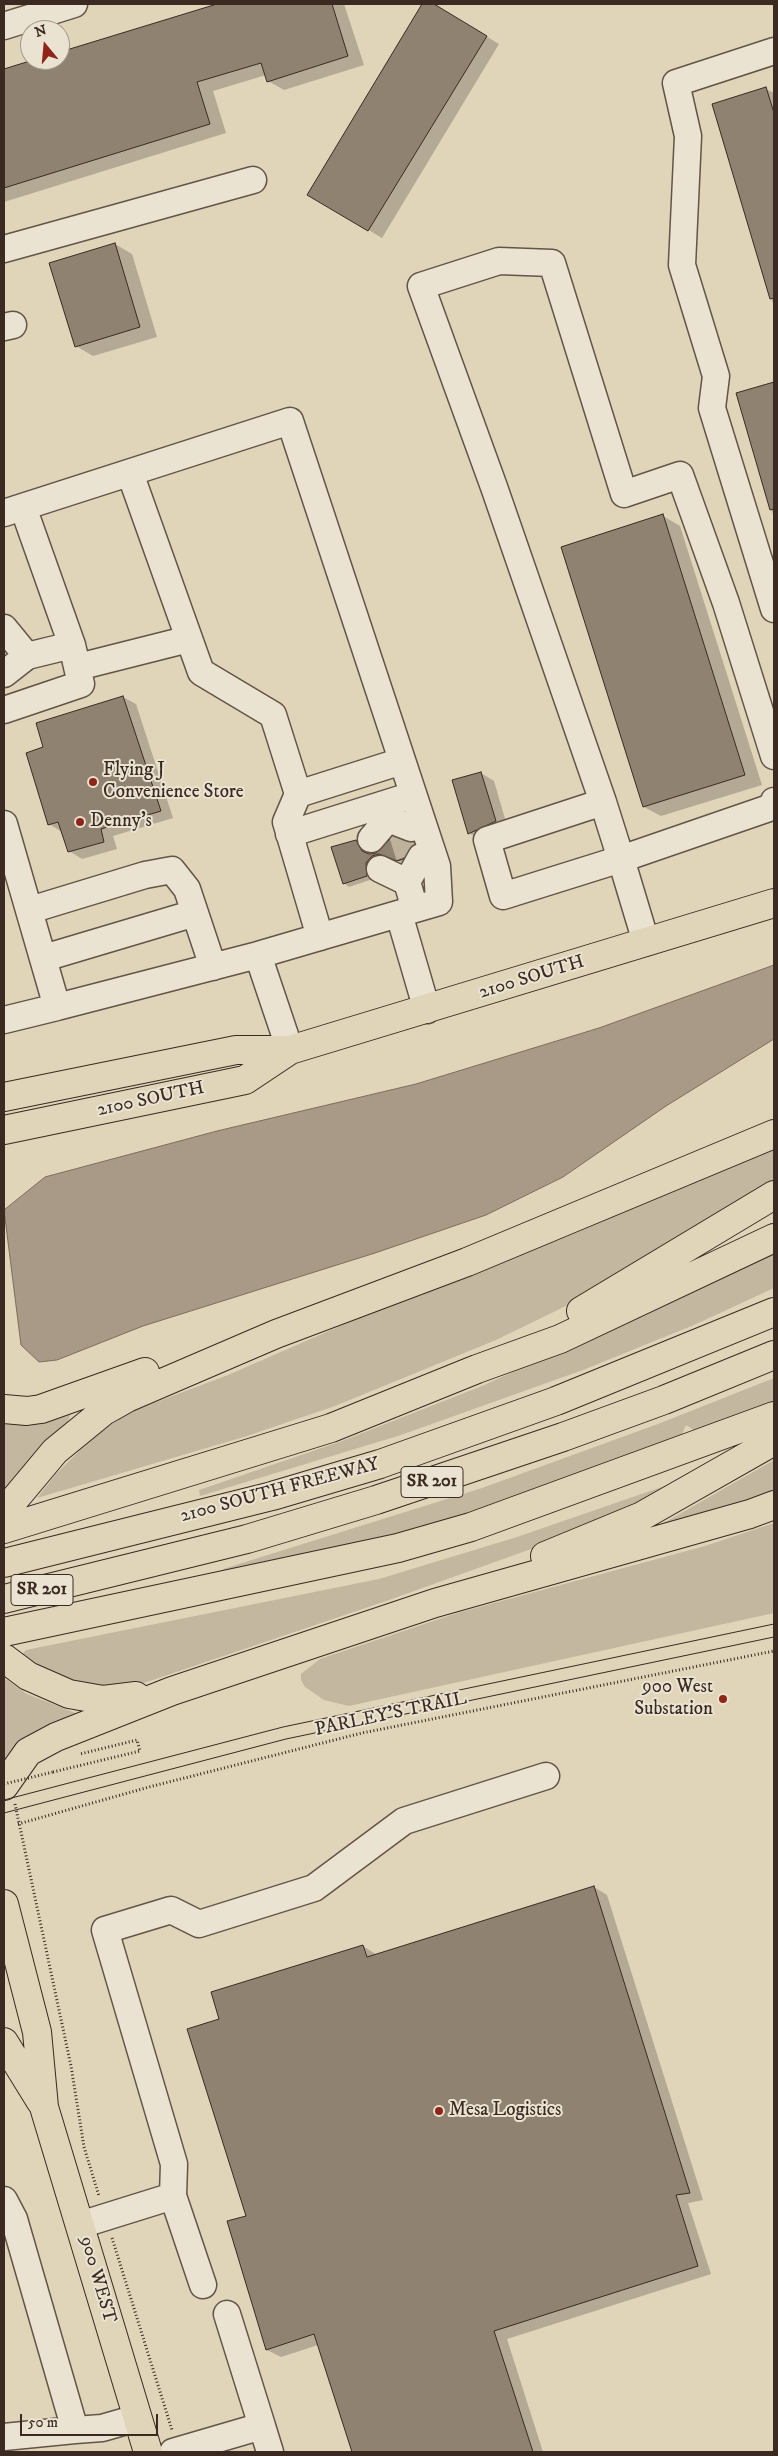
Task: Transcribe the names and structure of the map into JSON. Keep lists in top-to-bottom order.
{
  "streets": {
    "main road": [
      "2100 SOUTH",
      "SR 201",
      "2100 SOUTH FREEWAY",
      "900 WEST"
    ],
    "path": ["PARLEY'S TRAIL"]
  },
  "places": [
    "Flying J Convenience Store",
    "Denny's",
    "900 West Substation",
    "Mesa Logistics"
  ],
  "scale_bar": "50 m",
  "north": "top"
}
